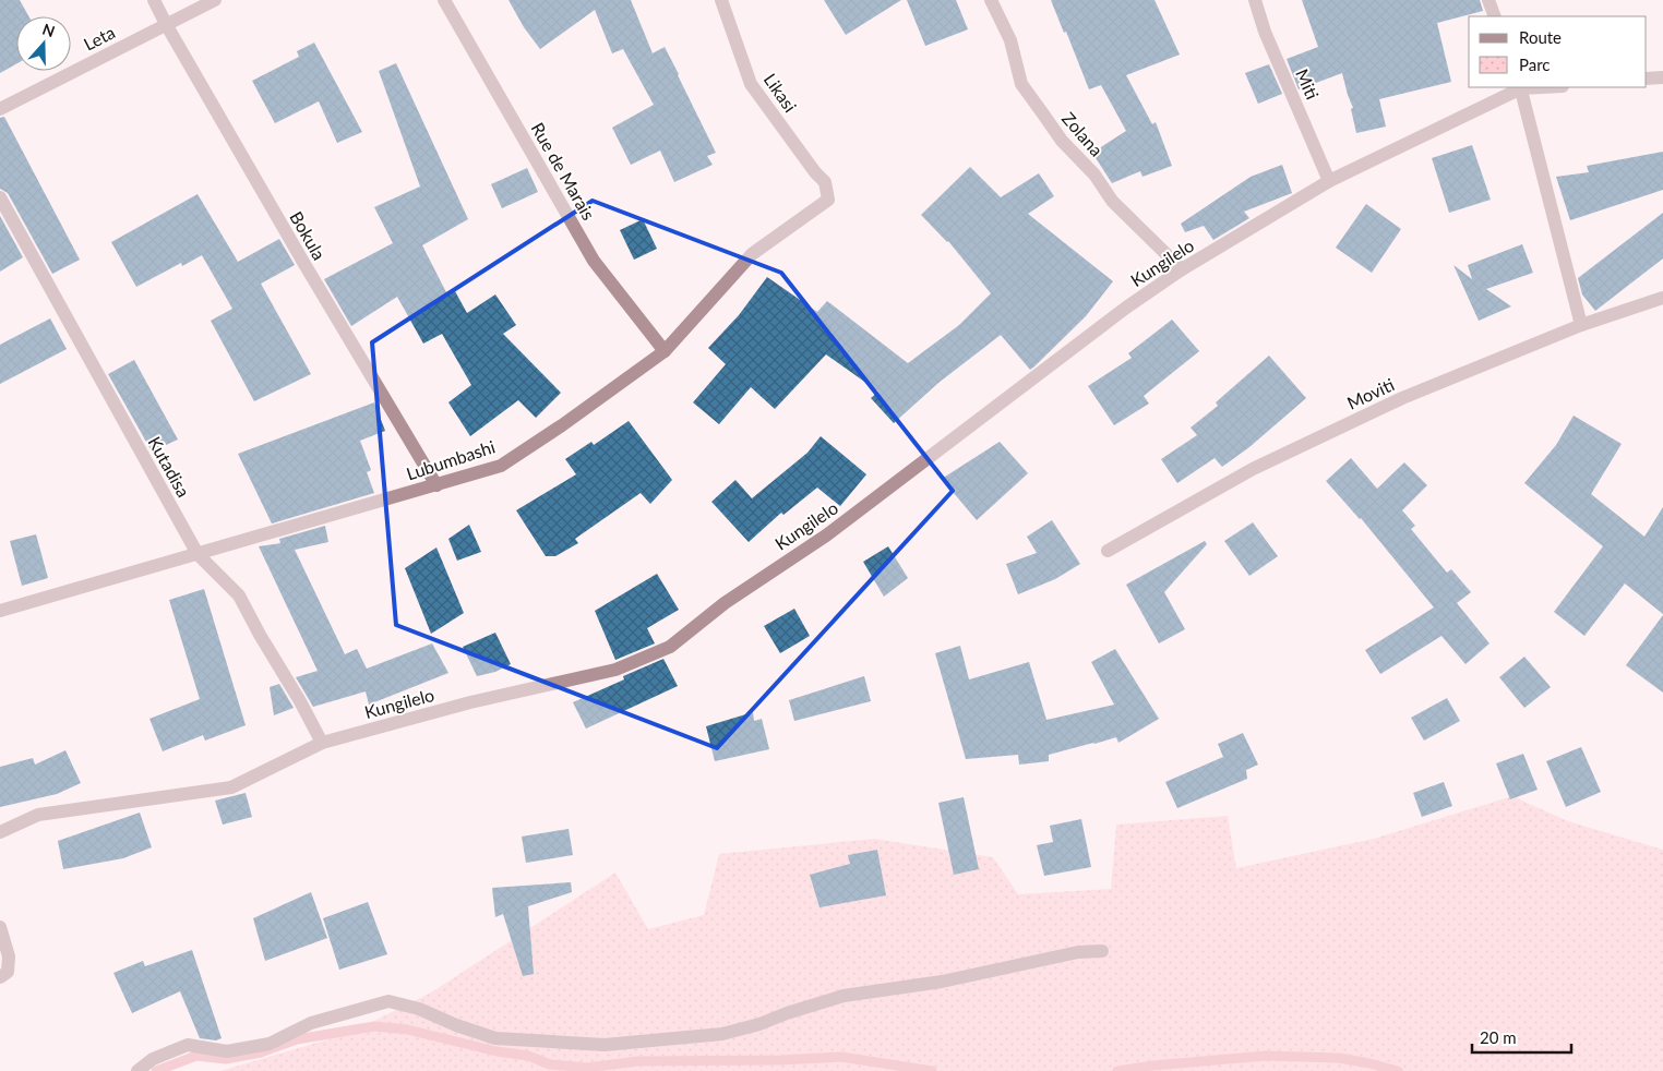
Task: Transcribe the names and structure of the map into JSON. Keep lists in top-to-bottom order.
{
  "streets": {
    "street": [
      "Leta",
      "Miti",
      "Likasi",
      "Zolana",
      "Rue de Marais",
      "Bokula",
      "Kungilelo",
      "Moviti",
      "Lubumbashi",
      "Kutadisa"
    ]
  },
  "crossings": [
    ["Leta", "Bokula"],
    ["Miti", "Kungilelo"],
    ["Likasi", "Lubumbashi"],
    ["Zolana", "Kungilelo"],
    ["Rue de Marais", "Lubumbashi"],
    ["Bokula", "Lubumbashi"],
    ["Kungilelo", "Kutadisa"],
    ["Lubumbashi", "Kutadisa"]
  ],
  "legend": ["Route", "Parc"],
  "scale_bar": "20 m",
  "north": "top"
}
